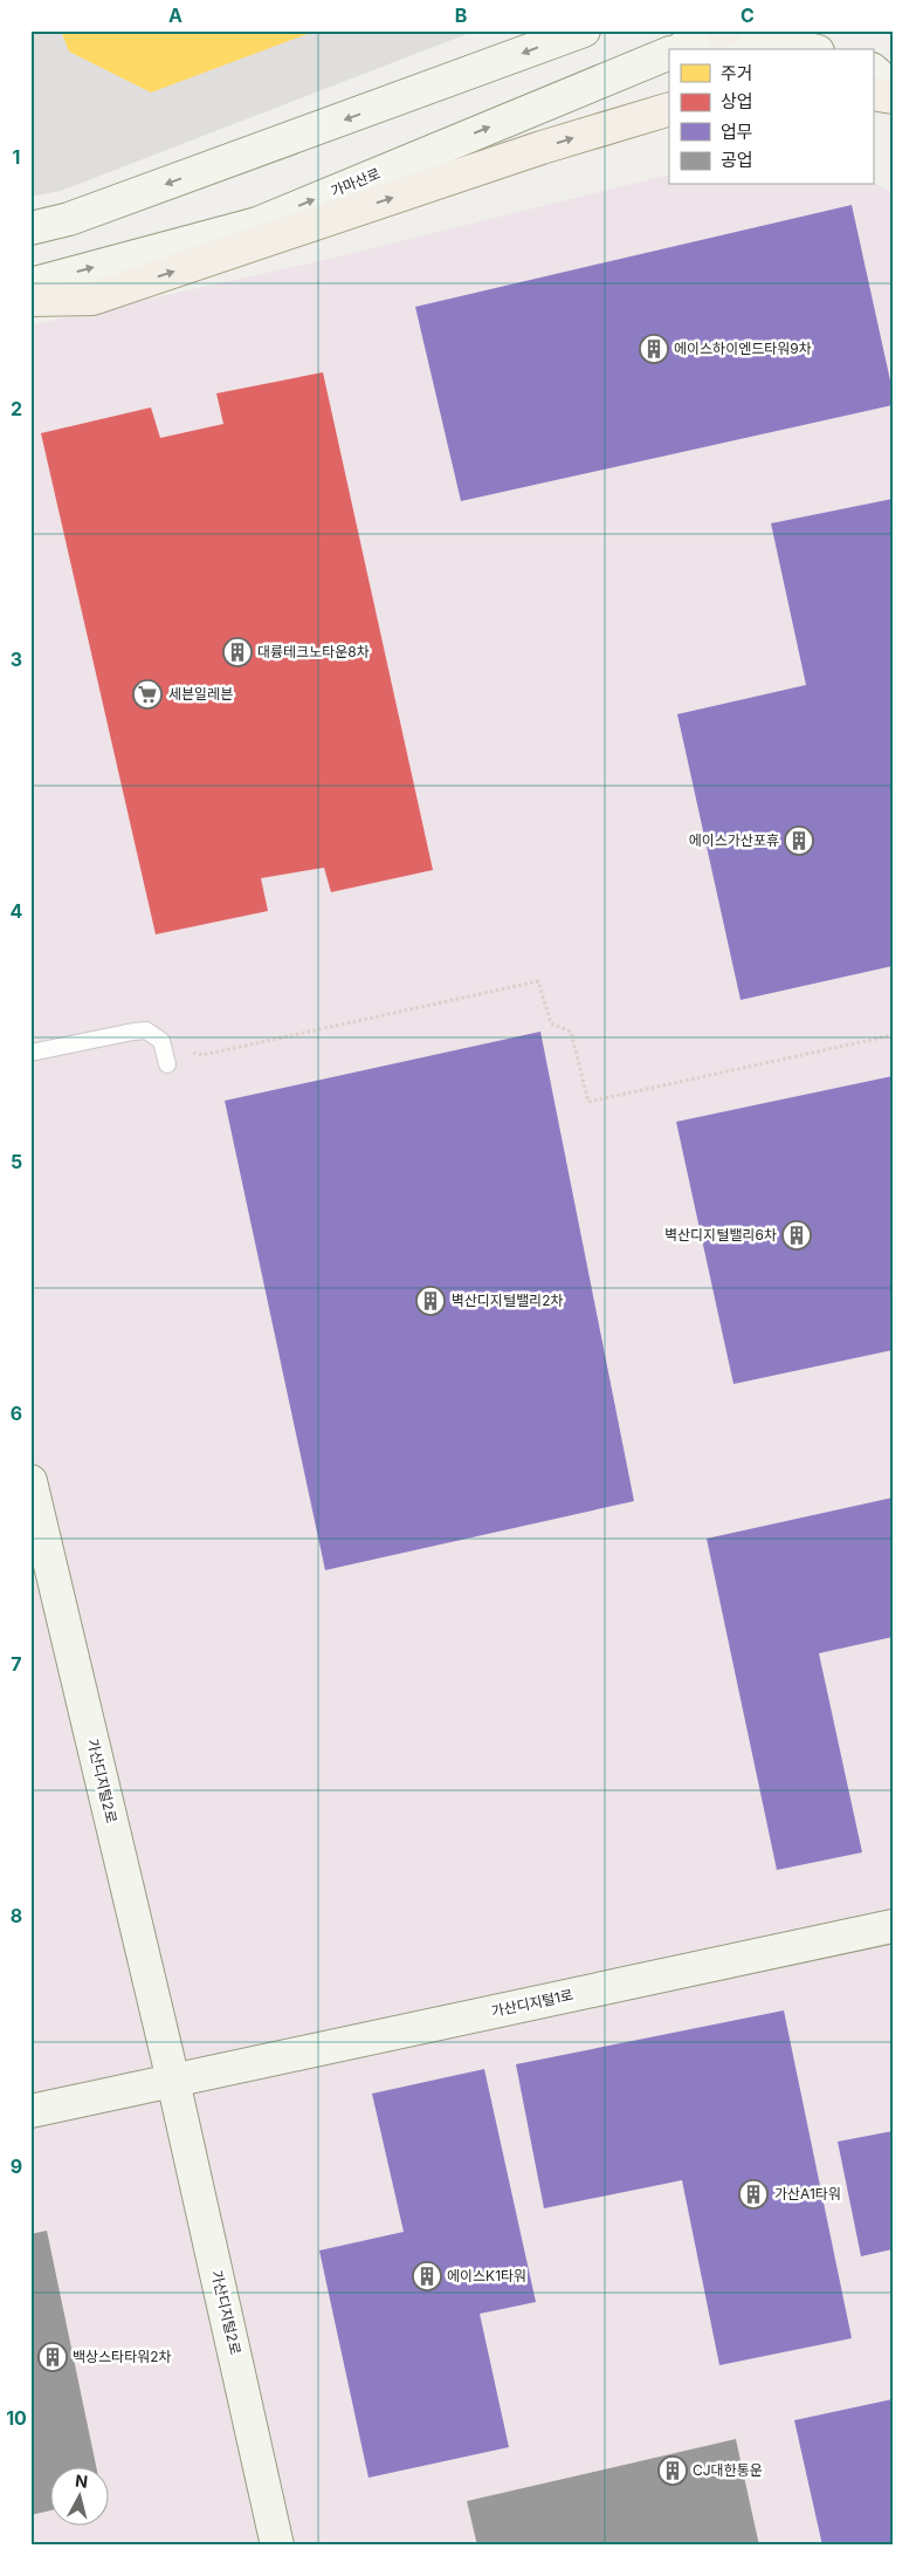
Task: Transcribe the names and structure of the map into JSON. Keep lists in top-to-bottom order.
{
  "streets": {
    "street": ["가마산로", "가산디지털2로", "가산디지털1로"]
  },
  "crossings": [
    ["가산디지털2로", "가산디지털1로"]
  ],
  "places": {
    "building": [
      "에이스하이엔드타워9차",
      "대륭테크노타운8차",
      "에이스가산포휴",
      "벽산디지털밸리6차",
      "벽산디지털밸리2차",
      "가산A1타워",
      "에이스K1타워",
      "백상스타타워2차",
      "CJ대한통운"
    ],
    "supermarket": ["세븐일레븐"]
  },
  "legend": [
    "주거",
    "상업",
    "업무",
    "공업"
  ],
  "north": "top",
  "grid": {
    "columns": ["A", "B", "C"],
    "rows": [
      "1",
      "2",
      "3",
      "4",
      "5",
      "6",
      "7",
      "8",
      "9",
      "10"
    ]
  }
}
